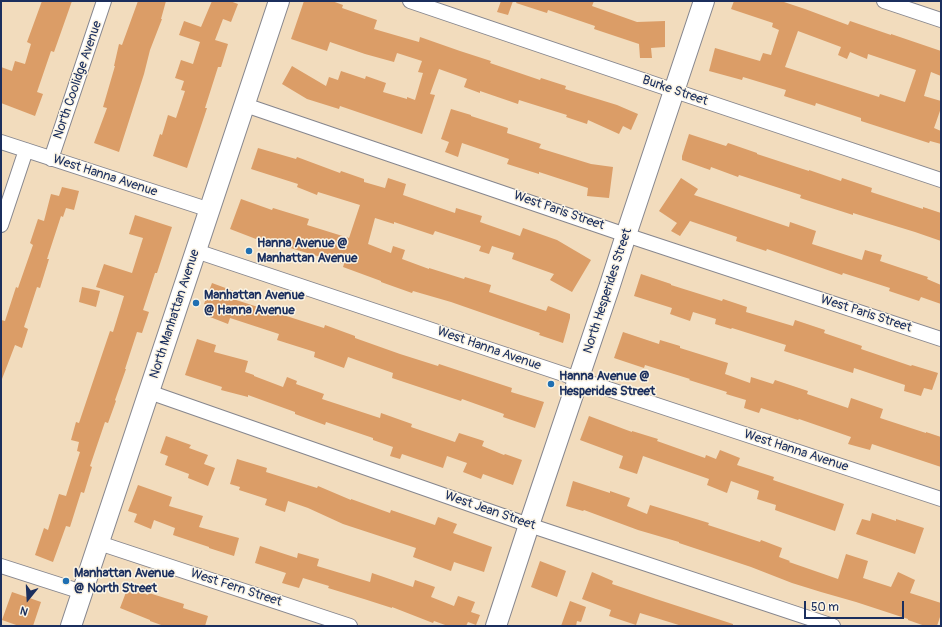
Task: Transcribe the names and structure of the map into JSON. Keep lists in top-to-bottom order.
{
  "streets": {
    "street": [
      "North Coolidge Avenue",
      "Burke Street",
      "West Hanna Avenue",
      "West Paris Street",
      "North Hesperides Street",
      "North Manhattan Avenue",
      "West Jean Street",
      "West Fern Street"
    ]
  },
  "crossings": [
    ["North Coolidge Avenue", "West Hanna Avenue"],
    ["Burke Street", "North Hesperides Street"],
    ["West Hanna Avenue", "North Hesperides Street"],
    ["West Hanna Avenue", "North Manhattan Avenue"],
    ["West Paris Street", "North Hesperides Street"],
    ["West Paris Street", "North Manhattan Avenue"],
    ["North Hesperides Street", "West Jean Street"],
    ["North Manhattan Avenue", "West Jean Street"],
    ["North Manhattan Avenue", "West Fern Street"]
  ],
  "places": [
    "Hanna Avenue @ Manhattan Avenue",
    "Manhattan Avenue @ Hanna Avenue",
    "Hanna Avenue @ Hesperides Street",
    "Manhattan Avenue @ North Street"
  ],
  "scale_bar": "50 m",
  "north": "bottom"
}
